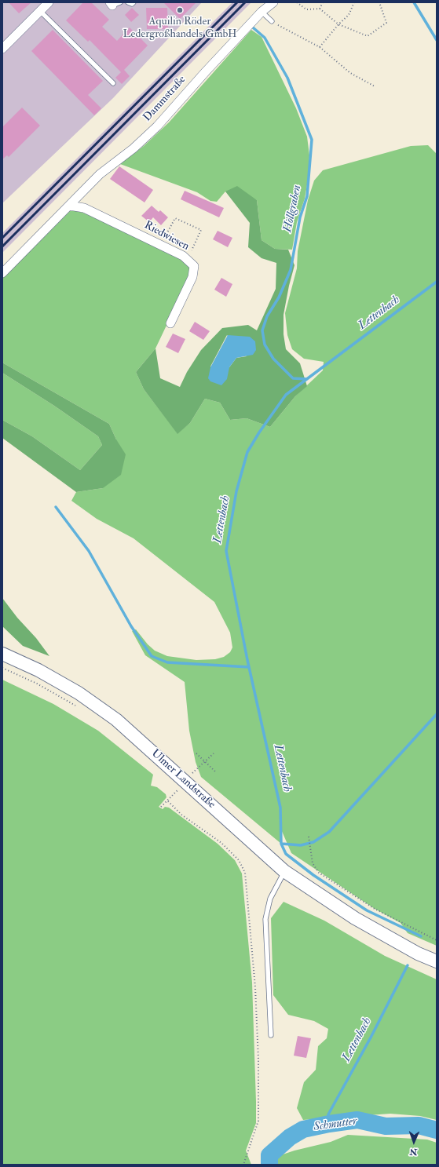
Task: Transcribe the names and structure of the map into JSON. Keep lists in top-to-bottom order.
{
  "streets": {
    "main road": ["Ulmer Landstraße"],
    "street": ["Dammstraße", "Riedwiesen"]
  },
  "crossings": [
    ["Dammstraße", "Riedwiesen"]
  ],
  "water": ["Höllgraben", "Lettenbach", "Schmutter"],
  "places": ["Aquilin Röder Ledergroßhandels GmbH"],
  "north": "bottom"
}
